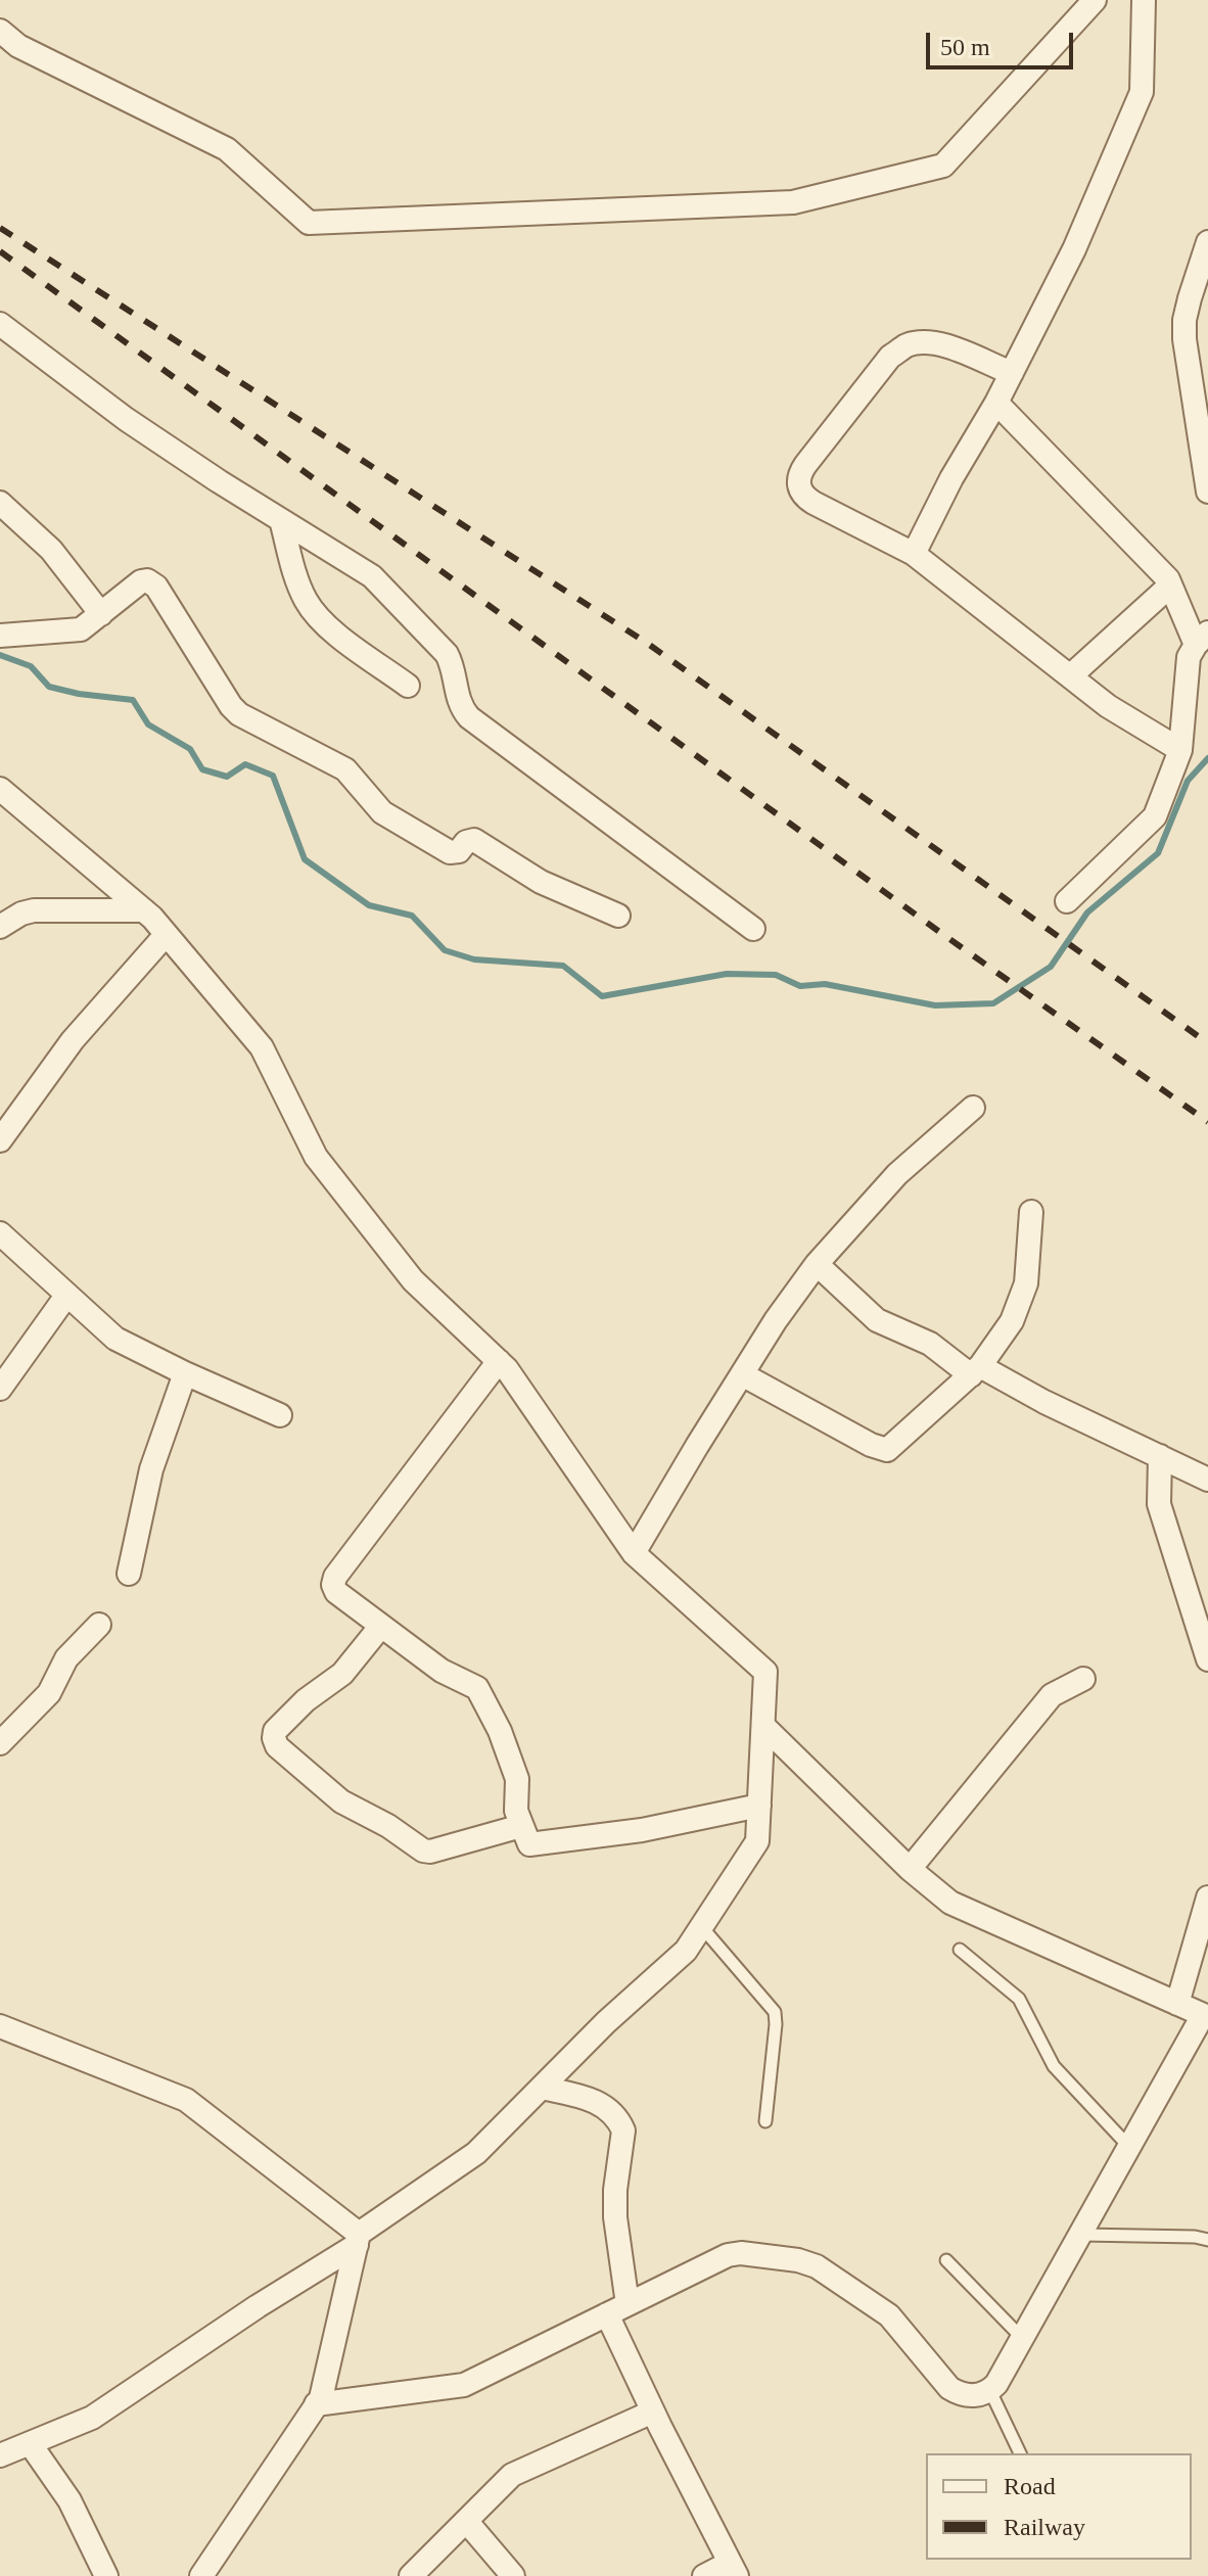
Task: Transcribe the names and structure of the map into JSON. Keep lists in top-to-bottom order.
{
  "legend": ["Road", "Railway"],
  "scale_bar": "50 m"
}
